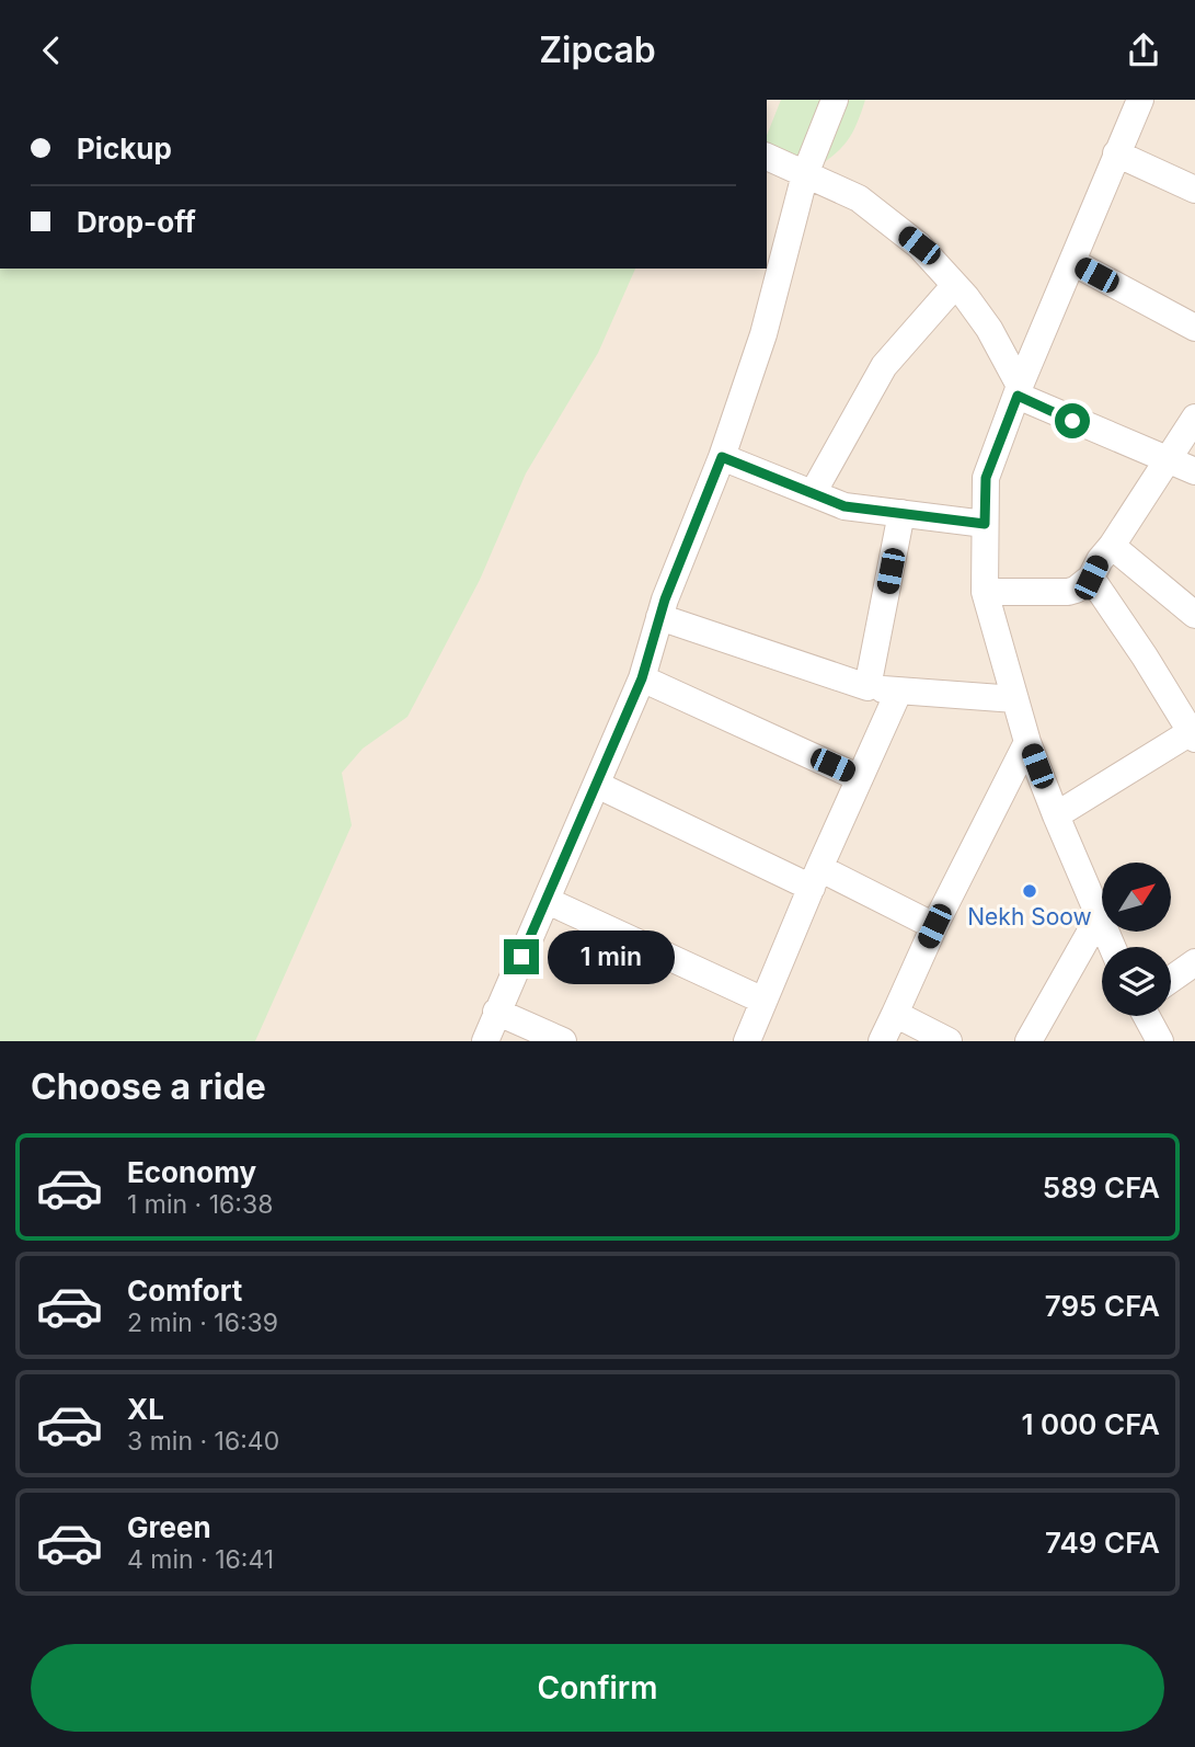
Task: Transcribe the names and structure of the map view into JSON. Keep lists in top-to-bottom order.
{
  "places": ["Nekh Soow"],
  "north": "top right",
  "page": {
    "header": "Zipcab",
    "banner": ["Pickup", "Drop-off"],
    "bubble": "1 min",
    "heading": "Choose a ride",
    "list": [
      {
        "name": "Economy",
        "note": "1 min · 16:38",
        "value": "589 CFA"
      },
      {
        "name": "Comfort",
        "note": "2 min · 16:39",
        "value": "795 CFA"
      },
      {
        "name": "XL",
        "note": "3 min · 16:40",
        "value": "1 000 CFA"
      },
      {
        "name": "Green",
        "note": "4 min · 16:41",
        "value": "749 CFA"
      }
    ],
    "buttons": "Confirm"
  }
}
